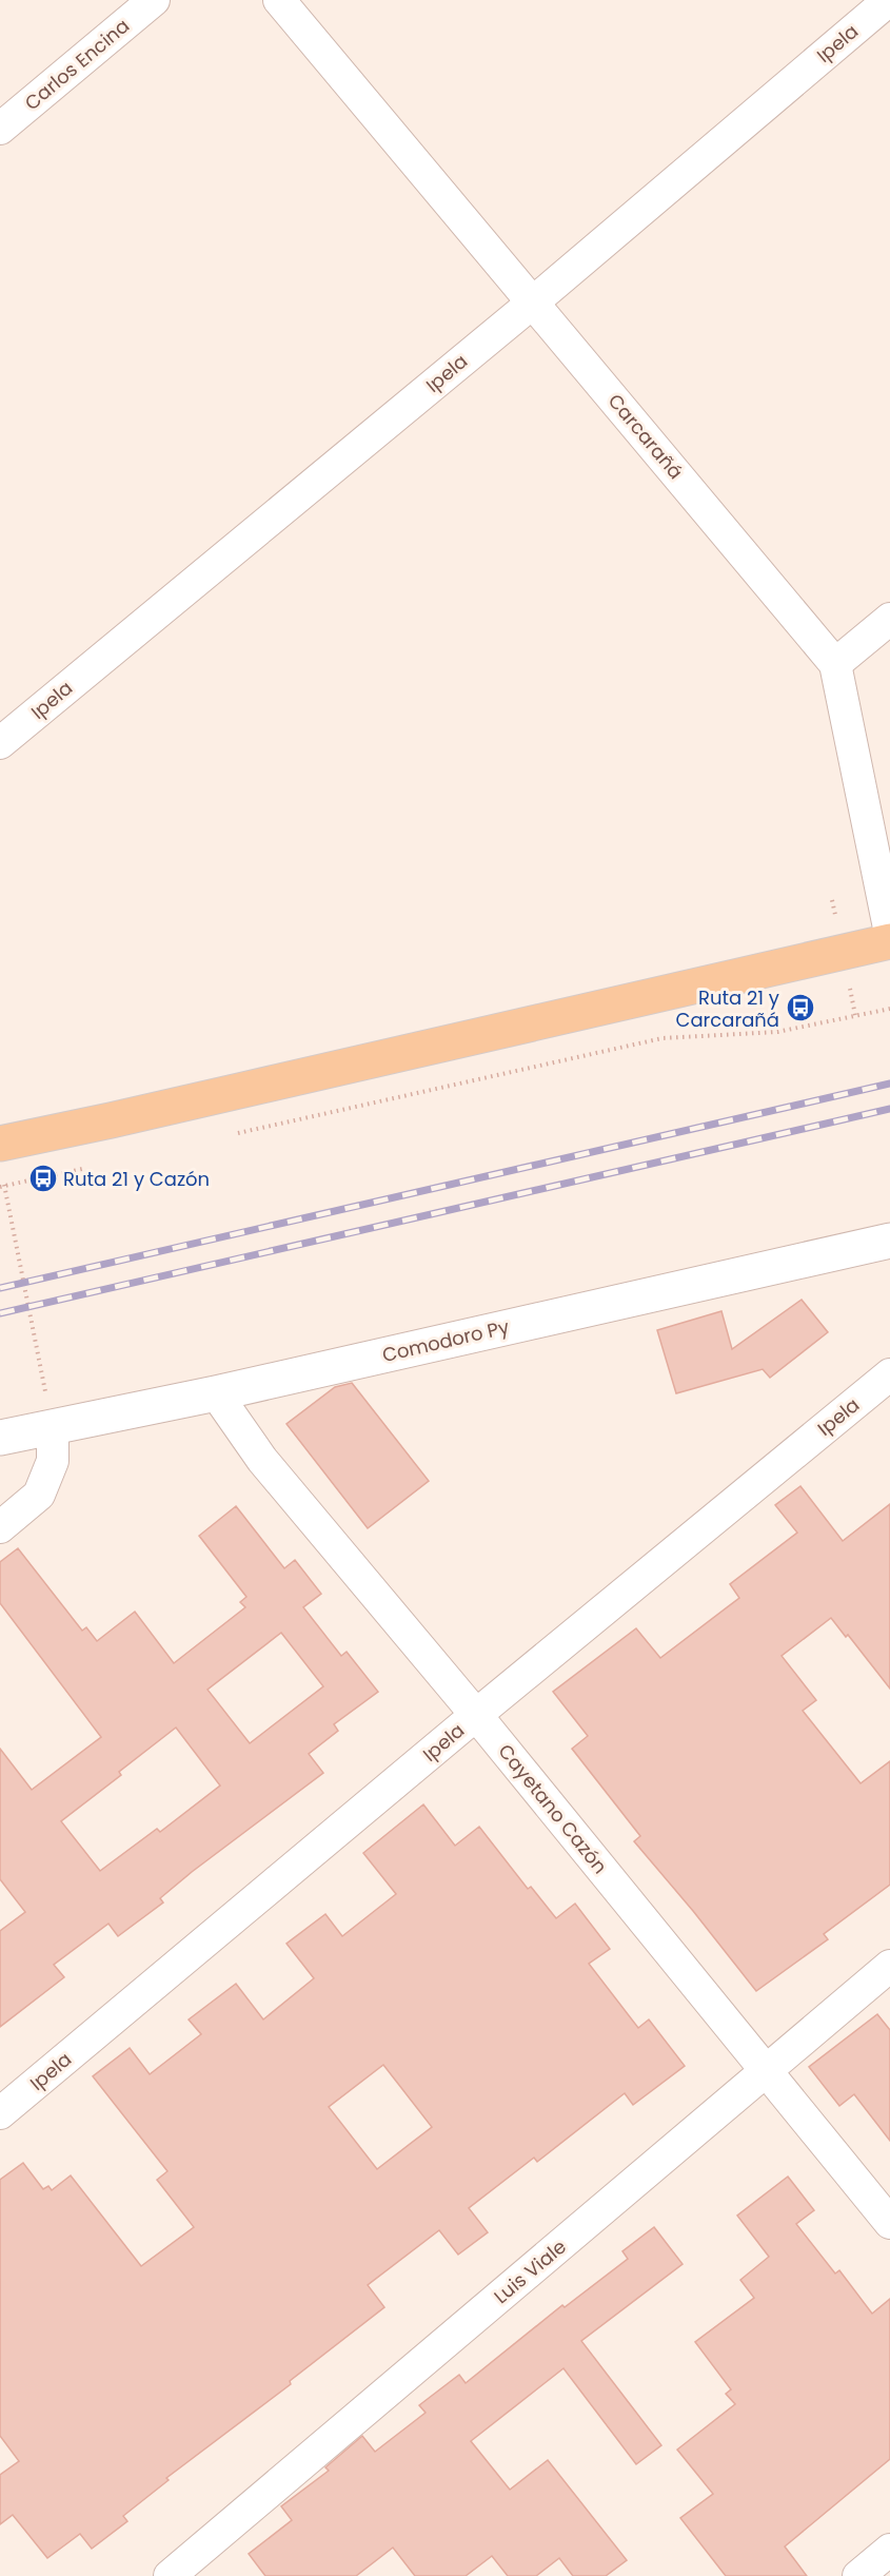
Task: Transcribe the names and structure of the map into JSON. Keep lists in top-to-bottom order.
{
  "streets": {
    "street": [
      "Ipela",
      "Carlos Encina",
      "Carcarañá",
      "Comodoro Py",
      "Cayetano Cazón",
      "Luis Viale"
    ]
  },
  "crossings": [
    ["Ipela", "Carcarañá"],
    ["Ipela", "Cayetano Cazón"],
    ["Comodoro Py", "Cayetano Cazón"],
    ["Cayetano Cazón", "Luis Viale"]
  ],
  "places": {
    "bus stop": ["Ruta 21 y Carcarañá", "Ruta 21 y Cazón"]
  }
}
